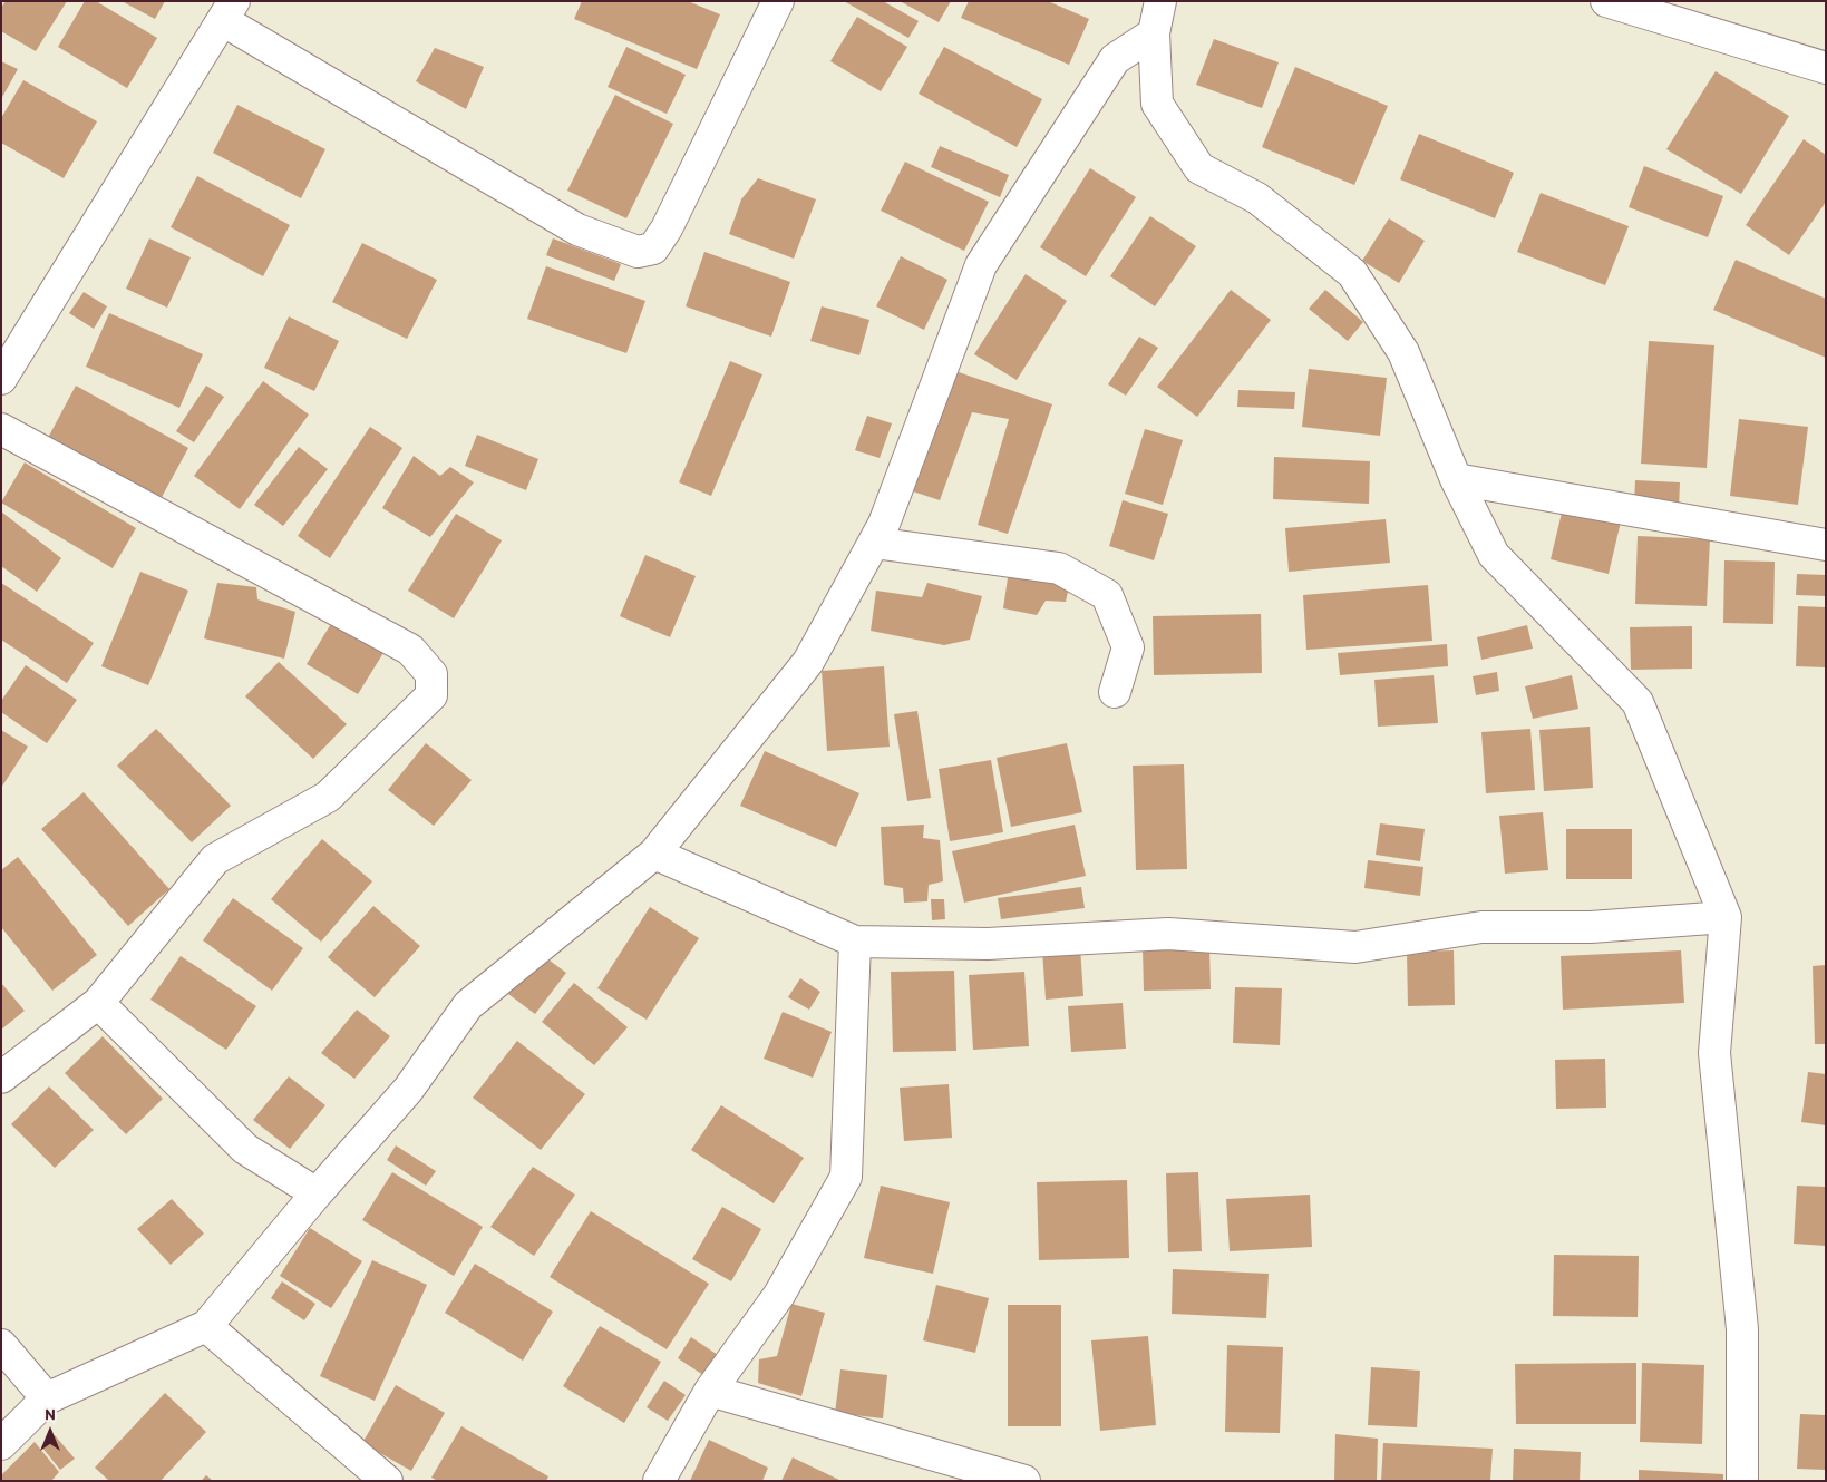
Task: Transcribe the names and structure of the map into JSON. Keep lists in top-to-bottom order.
{
  "north": "top"
}
